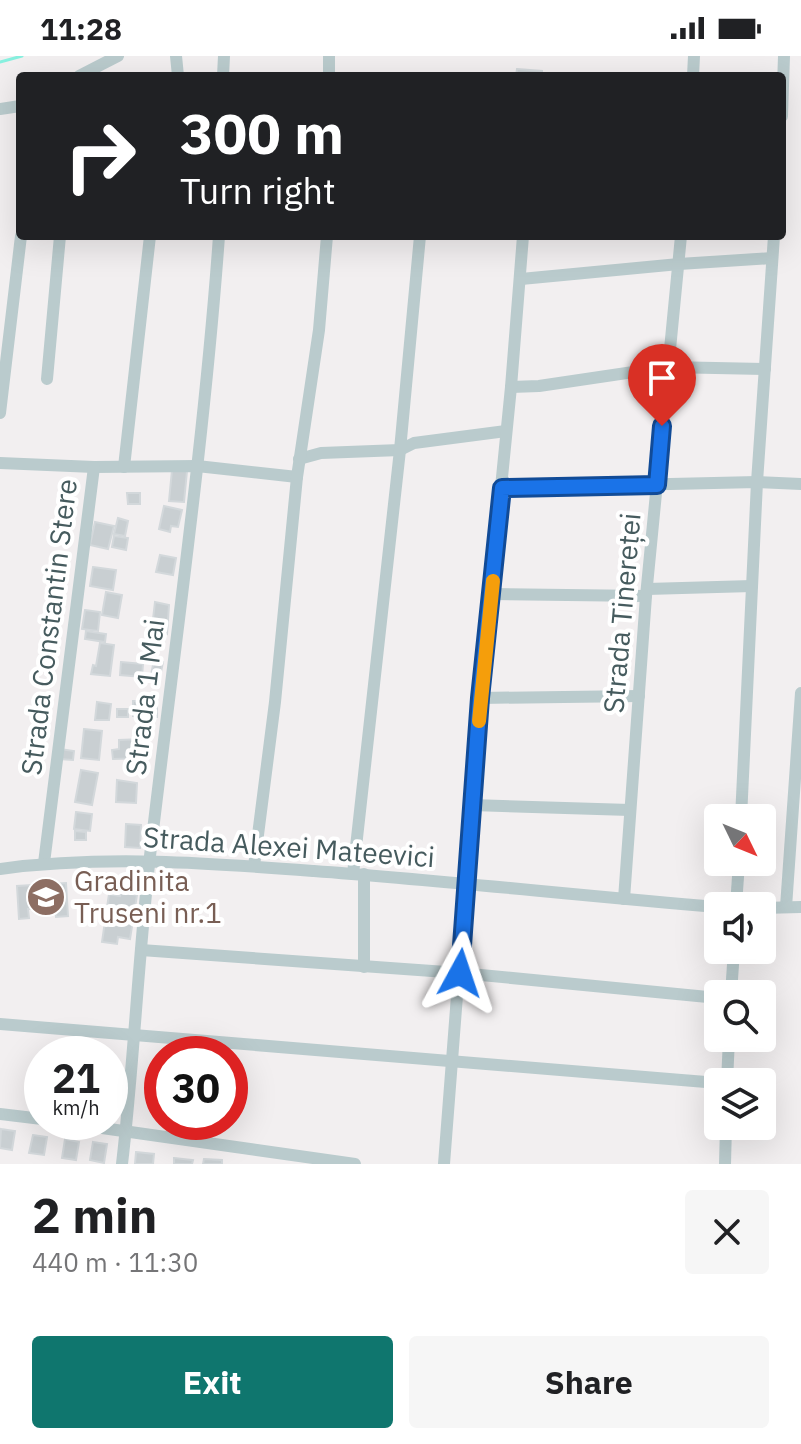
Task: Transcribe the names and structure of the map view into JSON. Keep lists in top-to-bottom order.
{
  "streets": {
    "street": [
      "Strada Tinereței",
      "Strada Constantin Stere",
      "Strada 1 Mai",
      "Strada Alexei Mateevici"
    ]
  },
  "crossings": [
    ["Strada Tinereței", "Strada Alexei Mateevici"],
    ["Strada Constantin Stere", "Strada 1 Mai"],
    ["Strada Constantin Stere", "Strada Alexei Mateevici"],
    ["Strada 1 Mai", "Strada Alexei Mateevici"]
  ],
  "places": {
    "school or university": ["Gradinita Truseni nr.1"]
  },
  "north": "bottom right",
  "page": {
    "status": "11:28",
    "turn": ["300 m", "Turn right"],
    "speed": "21 km/h",
    "limit": "30",
    "heading": ["2 min", "440 m · 11:30"],
    "buttons": ["Exit", "Share"]
  }
}
